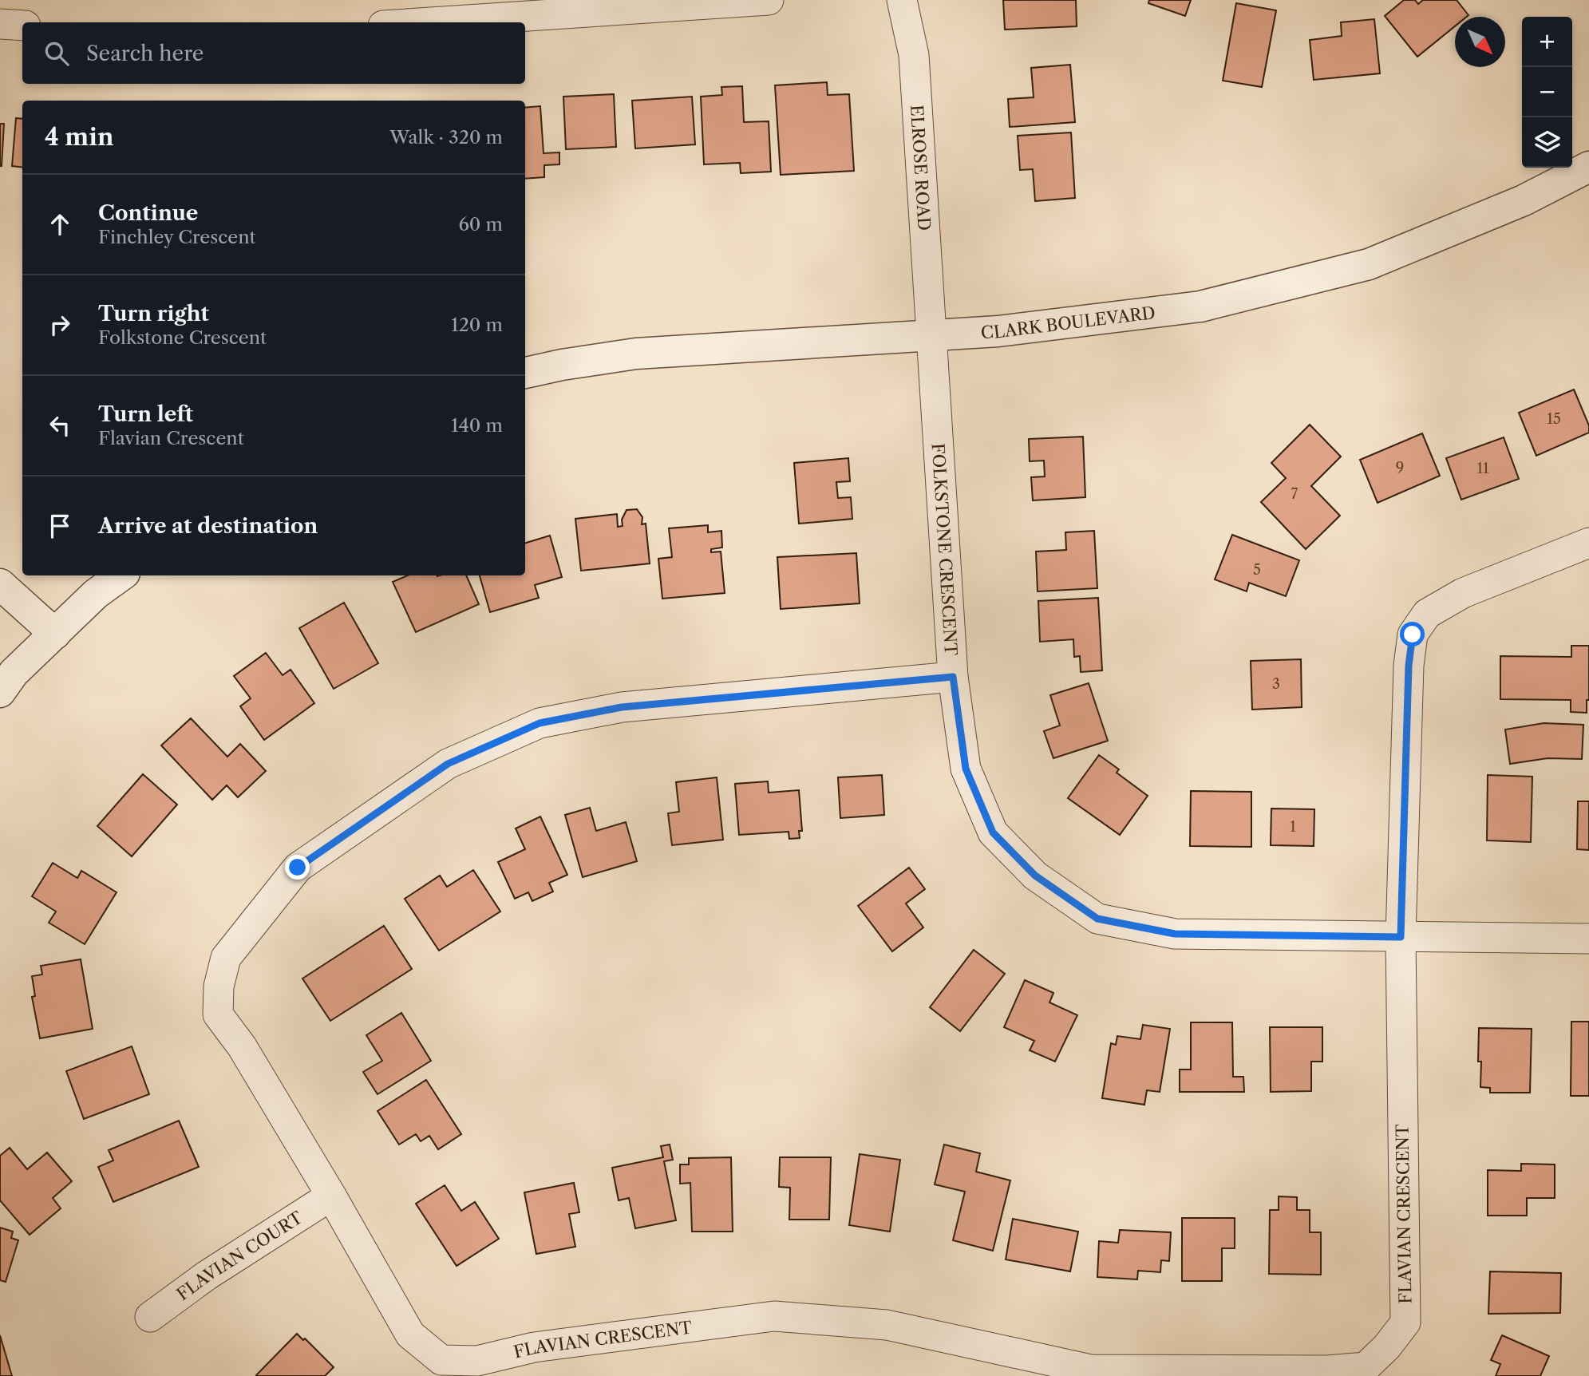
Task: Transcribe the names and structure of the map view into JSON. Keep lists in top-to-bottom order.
{
  "streets": {
    "street": [
      "ELROSE ROAD",
      "CLARK BOULEVARD",
      "FOLKSTONE CRESCENT",
      "FLAVIAN CRESCENT",
      "FLAVIAN COURT"
    ]
  },
  "crossings": [
    ["ELROSE ROAD", "CLARK BOULEVARD"],
    ["ELROSE ROAD", "FOLKSTONE CRESCENT"],
    ["CLARK BOULEVARD", "FOLKSTONE CRESCENT"],
    ["FOLKSTONE CRESCENT", "FLAVIAN CRESCENT"],
    ["FLAVIAN CRESCENT", "FLAVIAN COURT"]
  ],
  "house_numbers": [
    "15",
    "9",
    "11",
    "7",
    "5",
    "3",
    "1"
  ],
  "north": "bottom right",
  "page": {
    "map_buttons": ["+", "−"],
    "search": "Search here",
    "heading": ["4 min", "Walk · 320 m"],
    "list": [
      ["Continue", "Finchley Crescent", "60 m"],
      ["Turn right", "Folkstone Crescent", "120 m"],
      ["Turn left", "Flavian Crescent", "140 m"],
      "Arrive at destination"
    ]
  }
}
